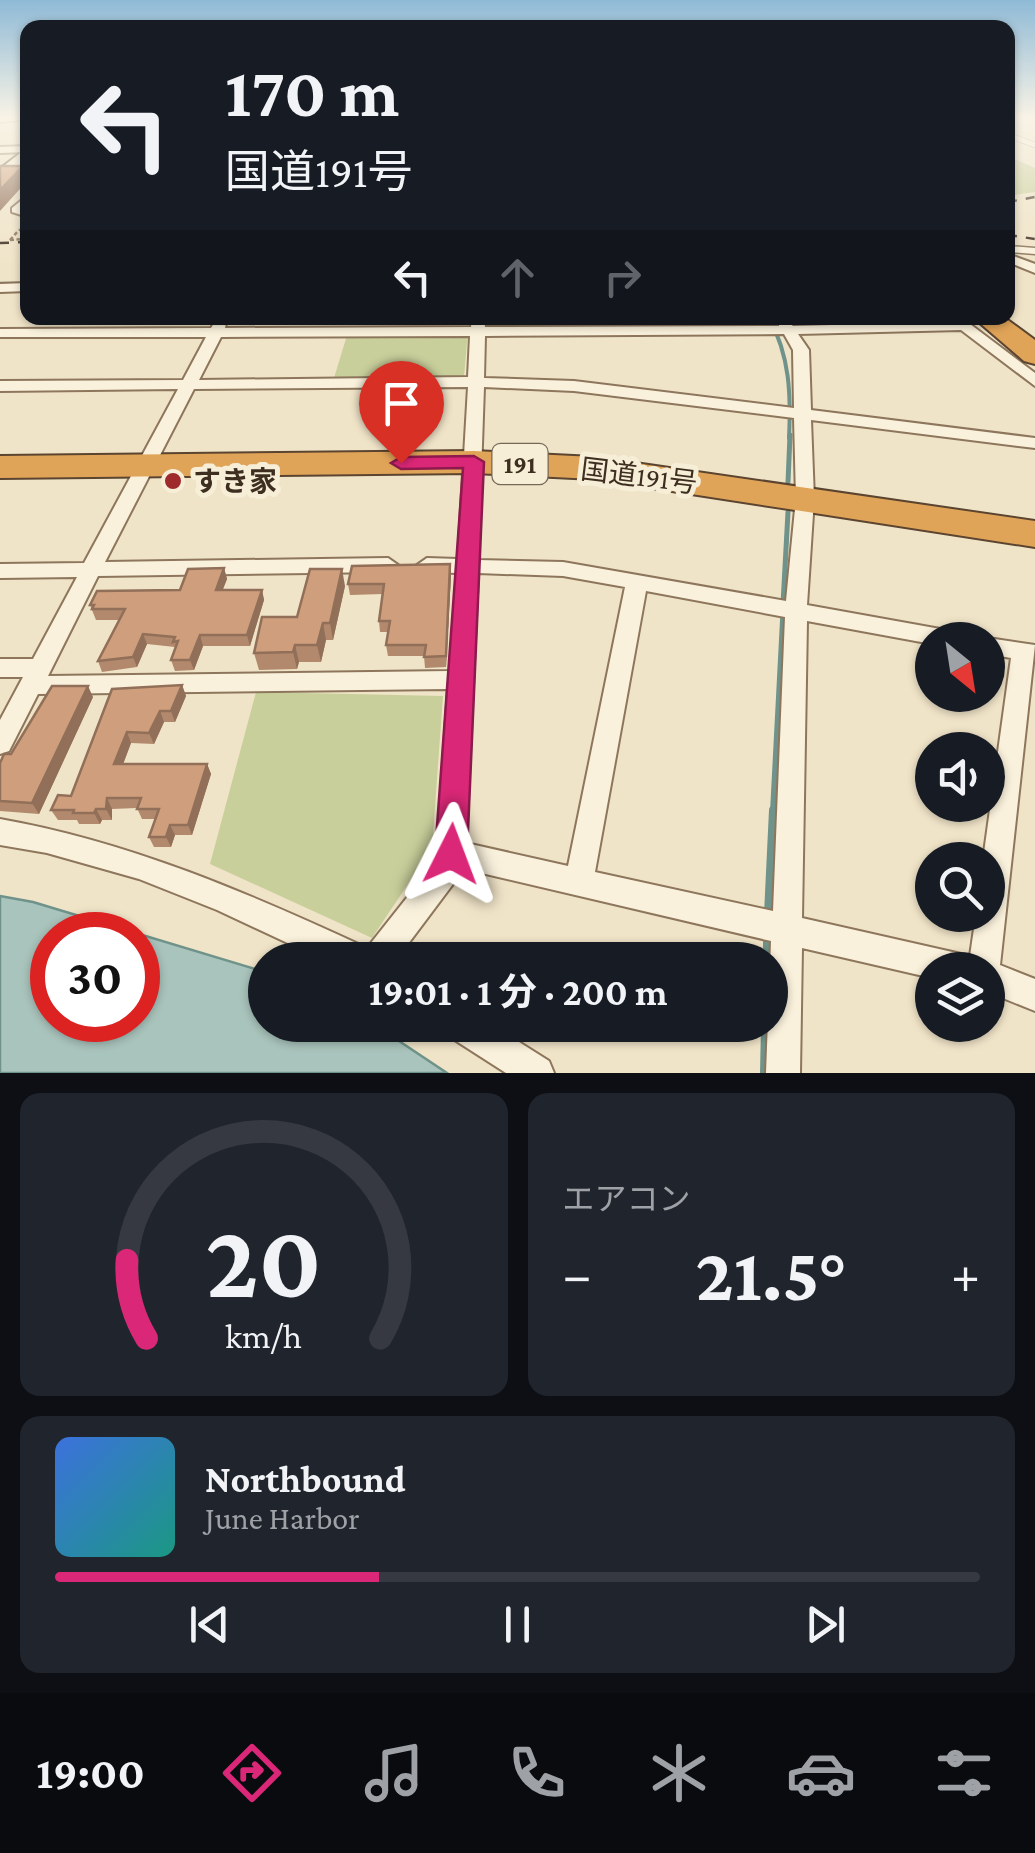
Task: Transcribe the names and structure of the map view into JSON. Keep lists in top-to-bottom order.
{
  "streets": {
    "highway": ["191", "国道191号"]
  },
  "places": ["すき家"],
  "north": "bottom right",
  "page": {
    "turn": ["170 m", "国道191号"],
    "limit": "30",
    "trip": "19:01 · 1 分 · 200 m",
    "tile": "エアコン",
    "heat": ["−", "21.5°", "+"],
    "song": ["Northbound", "June Harbor"],
    "tabs": "19:00",
    "gauge": ["20", "km/h"]
  }
}
